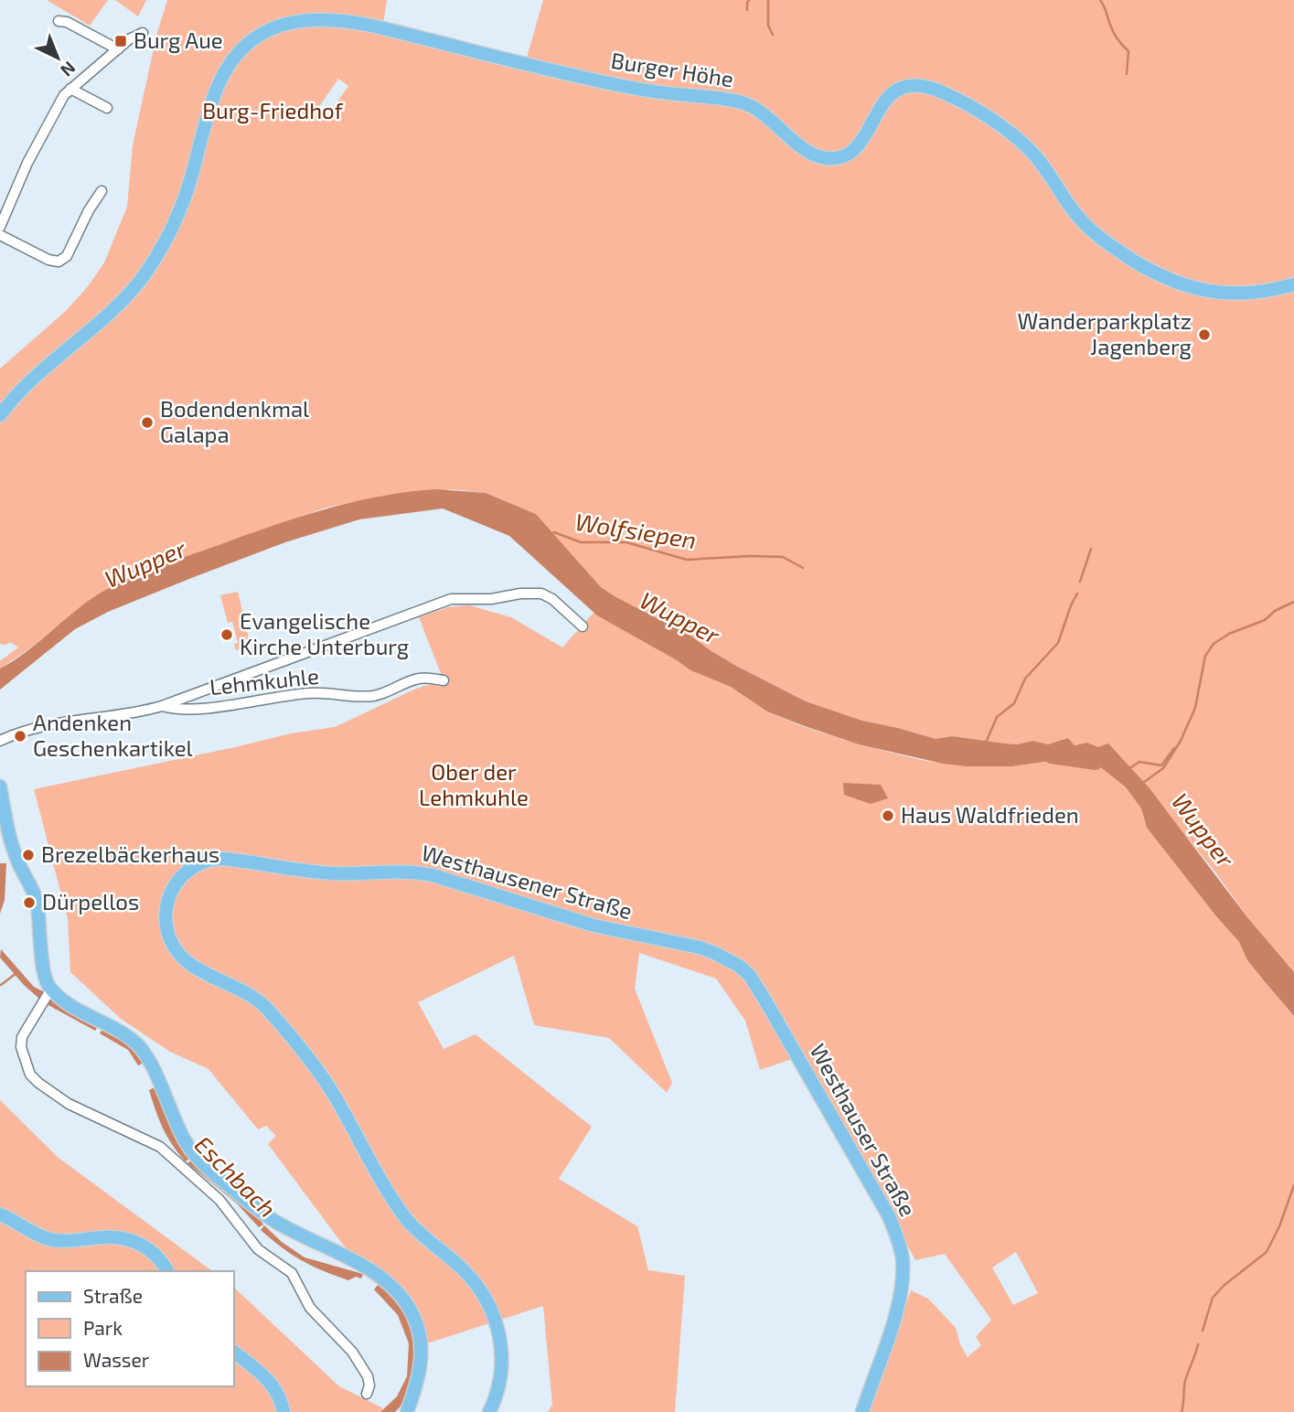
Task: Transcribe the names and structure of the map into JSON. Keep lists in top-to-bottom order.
{
  "streets": {
    "main road": ["Burger Höhe", "Westhausener Straße", "Westhauser Straße"],
    "street": ["Lehmkuhle"]
  },
  "crossings": [
    ["Westhausener Straße", "Westhauser Straße"]
  ],
  "water": ["Wolfsiepen", "Wupper", "Eschbach"],
  "parks": ["Burg-Friedhof", "Ober der Lehmkuhle"],
  "places": {
    "transit": ["Burg Aue"],
    "other": [
      "Wanderparkplatz Jagenberg",
      "Bodendenkmal Galapa",
      "Evangelische Kirche Unterburg",
      "Andenken Geschenkartikel",
      "Haus Waldfrieden",
      "Brezelbäckerhaus",
      "Dürpellos"
    ]
  },
  "legend": ["Straße", "Park", "Wasser"],
  "north": "bottom right"
}
